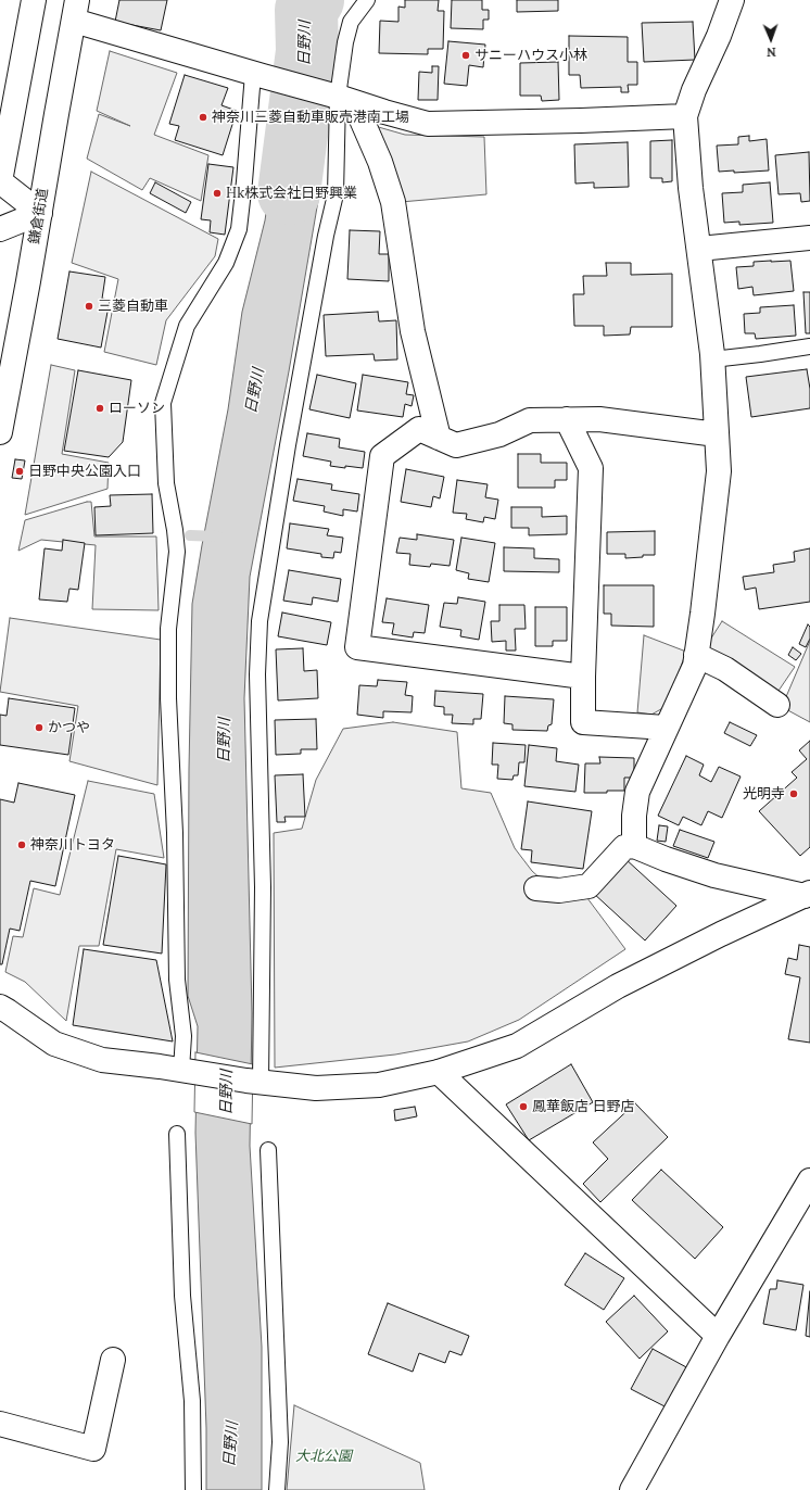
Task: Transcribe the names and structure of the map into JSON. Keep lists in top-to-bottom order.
{
  "streets": {
    "street": ["鎌倉街道"]
  },
  "water": ["日野川"],
  "parks": ["大北公園"],
  "places": [
    "サニーハウス小林",
    "神奈川三菱自動車販売港南工場",
    "Hk株式会社日野興業",
    "三菱自動車",
    "ローソン",
    "日野中央公園入口",
    "かつや",
    "光明寺",
    "神奈川トヨタ",
    "鳳華飯店 日野店"
  ],
  "north": "bottom"
}
